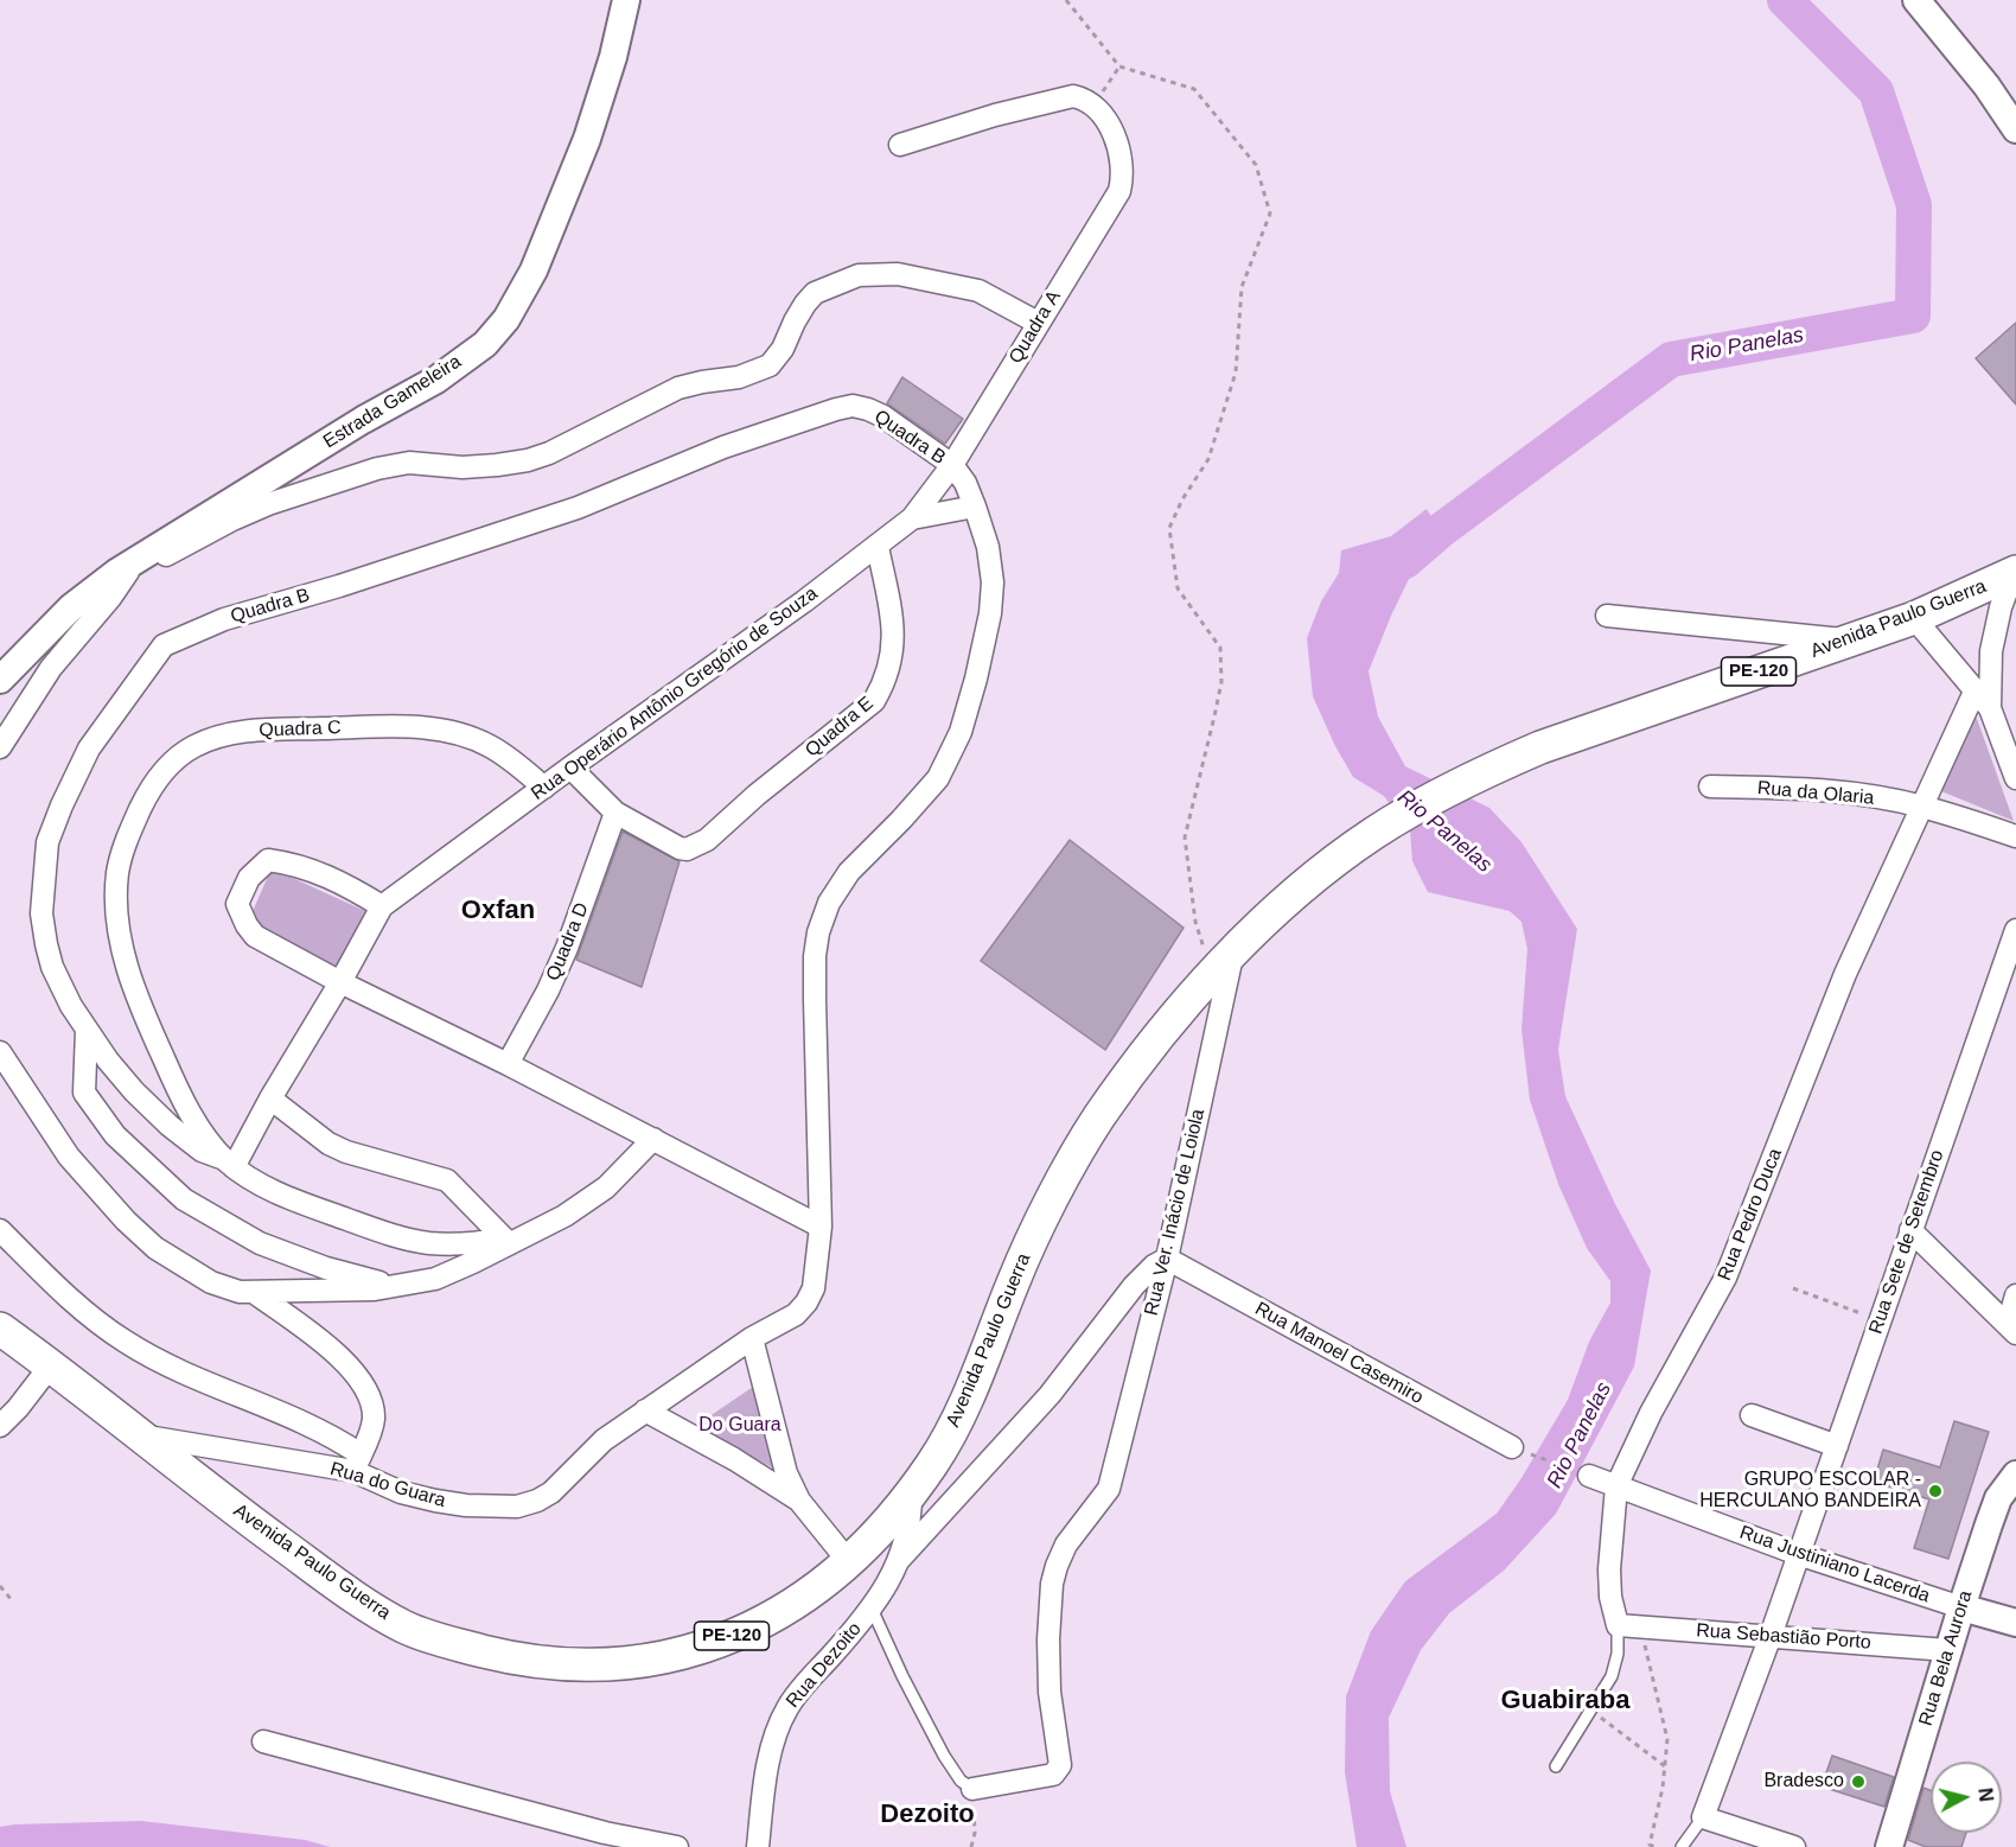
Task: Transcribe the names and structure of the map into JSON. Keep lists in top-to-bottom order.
{
  "streets": {
    "main road": ["Avenida Paulo Guerra", "PE-120"],
    "street": [
      "Quadra A",
      "Estrada Gameleira",
      "Quadra B",
      "Rua Operário Antônio Gregório de Souza",
      "Quadra E",
      "Quadra C",
      "Rua da Olaria",
      "Quadra D",
      "Rua Ver. Inácio de Loiola",
      "Rua Pedro Duca",
      "Rua Sete de Setembro",
      "Rua Manoel Casemiro",
      "Rua do Guara",
      "Rua Justiniano Lacerda",
      "Rua Sebastião Porto",
      "Rua Bela Aurora",
      "Rua Dezoito"
    ]
  },
  "crossings": [
    ["Quadra A", "Quadra B"],
    ["Quadra A", "Rua Operário Antônio Gregório de Souza"],
    ["Quadra A", "Rua do Guara"],
    ["Quadra B", "Rua Operário Antônio Gregório de Souza"],
    ["Quadra B", "Quadra C"],
    ["Quadra B", "Rua do Guara"],
    ["Avenida Paulo Guerra", "Rua Ver. Inácio de Loiola"],
    ["Avenida Paulo Guerra", "Rua do Guara"],
    ["Avenida Paulo Guerra", "Rua Dezoito"],
    ["Rua Operário Antônio Gregório de Souza", "Quadra E"],
    ["Rua Operário Antônio Gregório de Souza", "Quadra C"],
    ["Rua Operário Antônio Gregório de Souza", "Rua do Guara"],
    ["Quadra E", "Quadra D"],
    ["Rua da Olaria", "Rua Pedro Duca"],
    ["Rua Ver. Inácio de Loiola", "Rua Manoel Casemiro"],
    ["Rua Pedro Duca", "Rua Justiniano Lacerda"],
    ["Rua Pedro Duca", "Rua Sebastião Porto"],
    ["Rua Sete de Setembro", "Rua Justiniano Lacerda"],
    ["Rua Sete de Setembro", "Rua Sebastião Porto"],
    ["Rua Justiniano Lacerda", "Rua Bela Aurora"],
    ["Rua Sebastião Porto", "Rua Bela Aurora"]
  ],
  "districts": ["Oxfan", "Guabiraba", "Dezoito"],
  "water": ["Rio Panelas"],
  "parks": ["Do Guara"],
  "places": ["GRUPO ESCOLAR - HERCULANO BANDEIRA", "Bradesco"],
  "north": "right"
}
